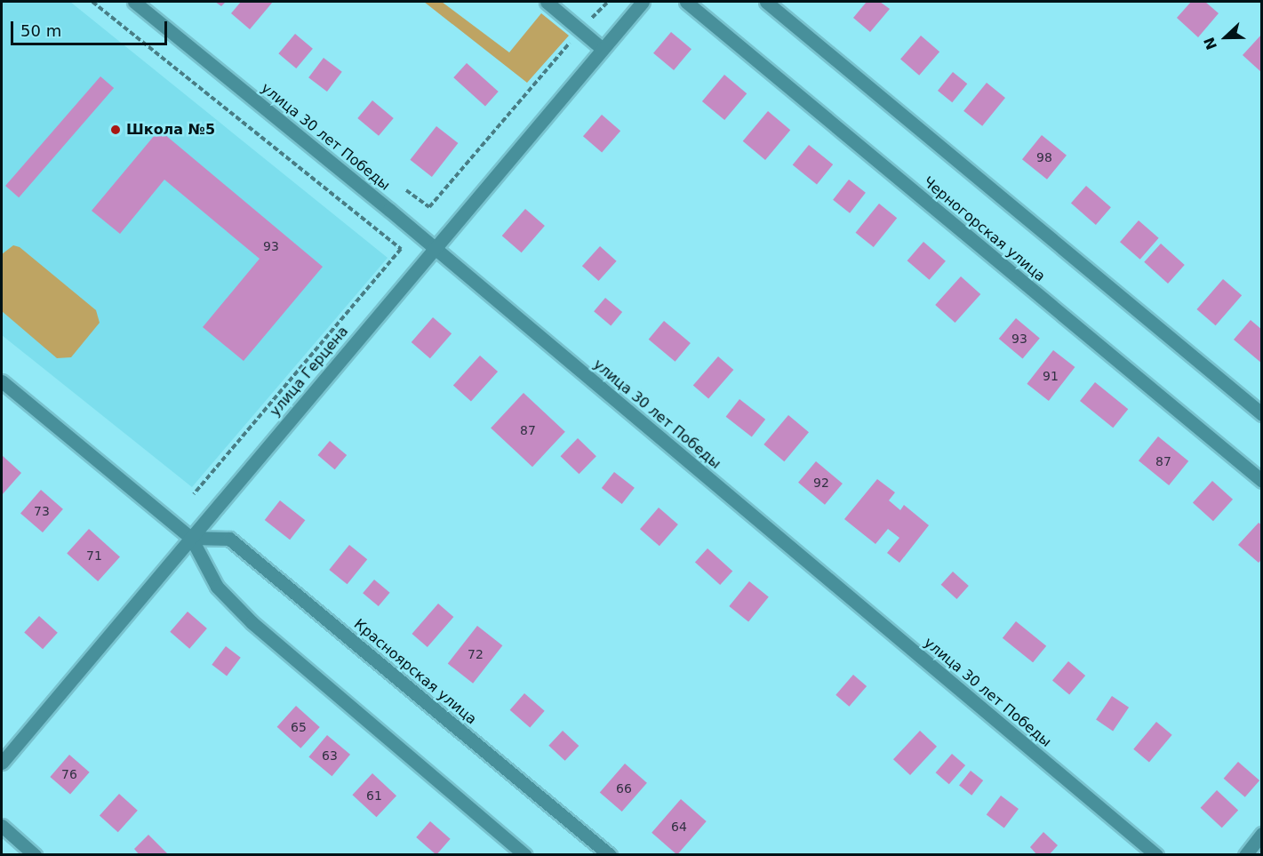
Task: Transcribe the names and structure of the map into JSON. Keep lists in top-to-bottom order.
{
  "streets": {
    "street": [
      "улица 30 лет Победы",
      "Черногорская улица",
      "улица Герцена",
      "Красноярская улица"
    ]
  },
  "crossings": [
    ["улица 30 лет Победы", "улица Герцена"],
    ["улица Герцена", "Красноярская улица"]
  ],
  "places": ["Школа №5"],
  "house_numbers": [
    "98",
    "93",
    "93",
    "91",
    "87",
    "87",
    "92",
    "73",
    "71",
    "72",
    "65",
    "63",
    "76",
    "66",
    "61",
    "64"
  ],
  "scale_bar": "50 m",
  "north": "left"
}
